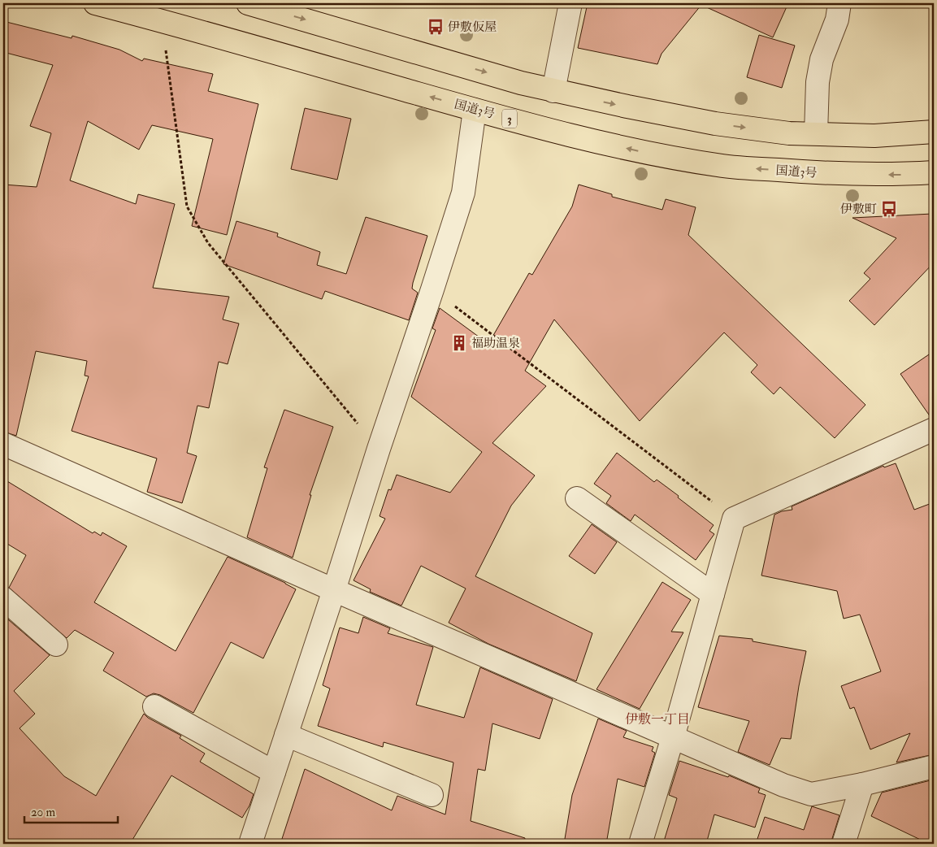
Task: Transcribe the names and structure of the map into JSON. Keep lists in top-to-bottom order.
{
  "streets": {
    "highway": ["国道3号", "3"]
  },
  "districts": ["伊敷一丁目"],
  "places": {
    "bus stop": ["伊敷仮屋", "伊敷町"],
    "building": ["福助温泉"]
  },
  "scale_bar": "20 m"
}
